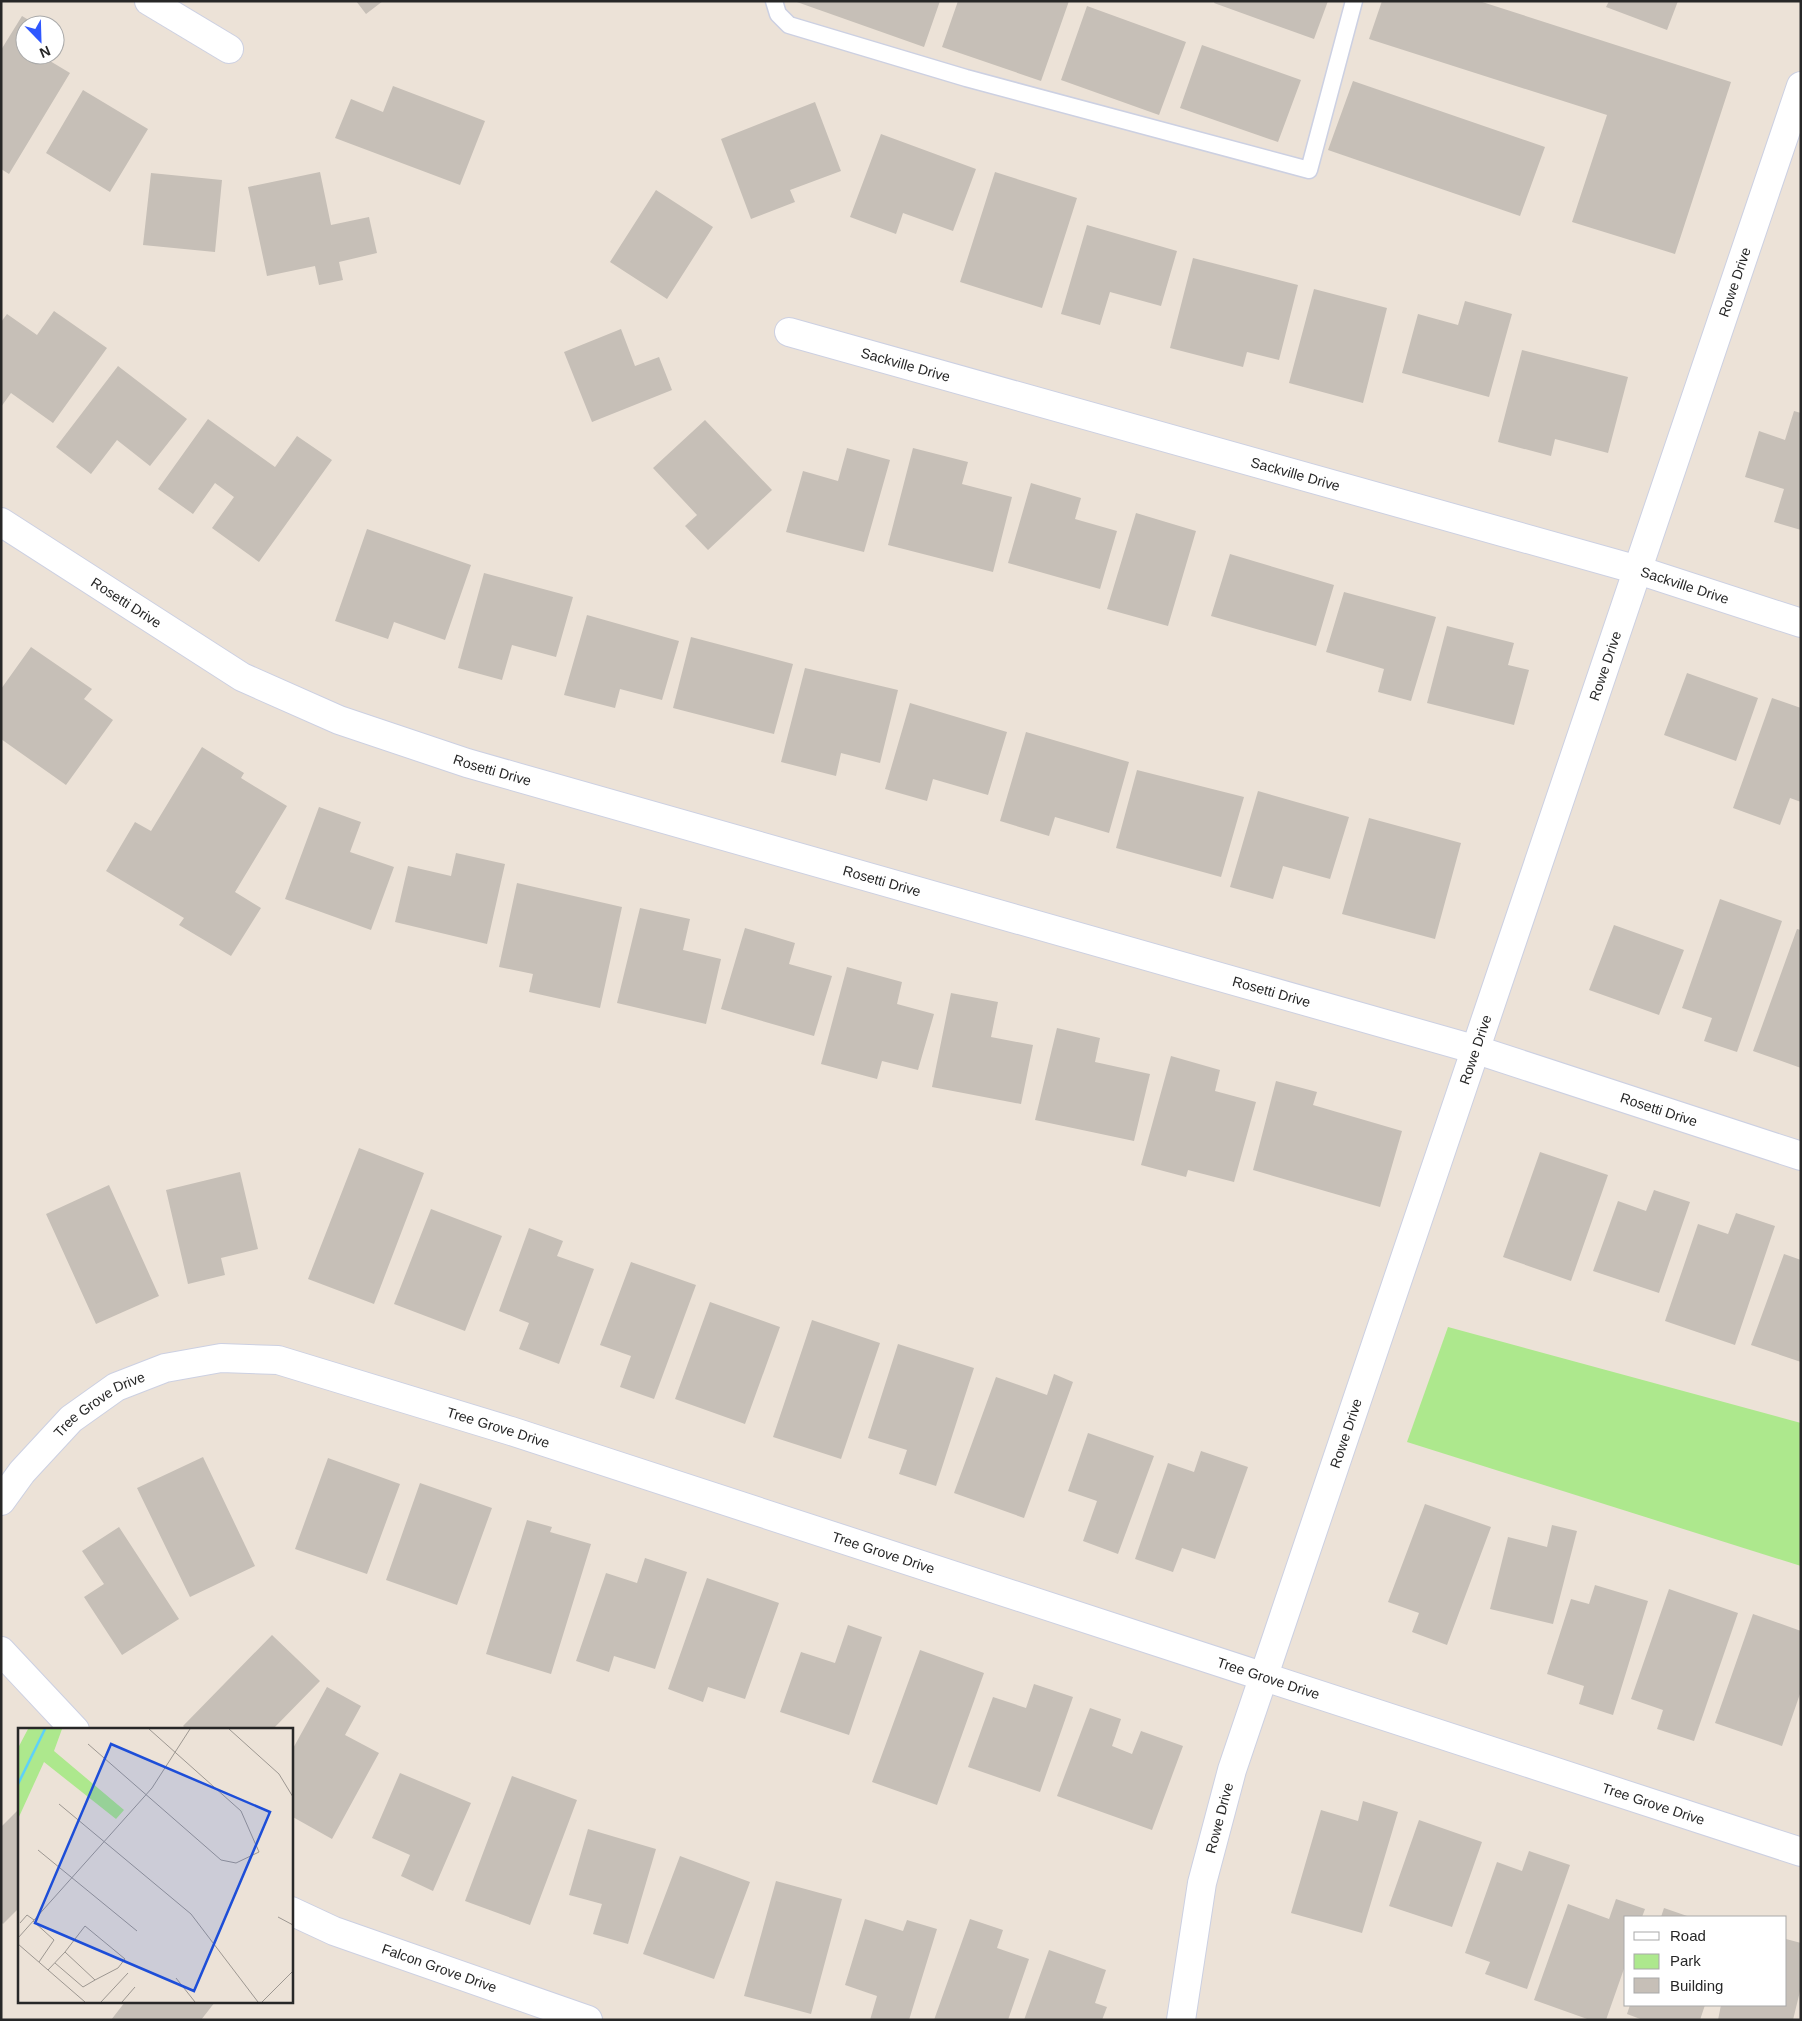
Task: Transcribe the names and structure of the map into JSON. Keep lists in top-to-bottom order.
{
  "streets": {
    "street": [
      "Rowe Drive",
      "Sackville Drive",
      "Rosetti Drive",
      "Tree Grove Drive",
      "Falcon Grove Drive"
    ]
  },
  "crossings": [
    ["Rowe Drive", "Sackville Drive"],
    ["Rowe Drive", "Rosetti Drive"],
    ["Rowe Drive", "Tree Grove Drive"]
  ],
  "legend": ["Road", "Park", "Building"],
  "north": "bottom right"
}
